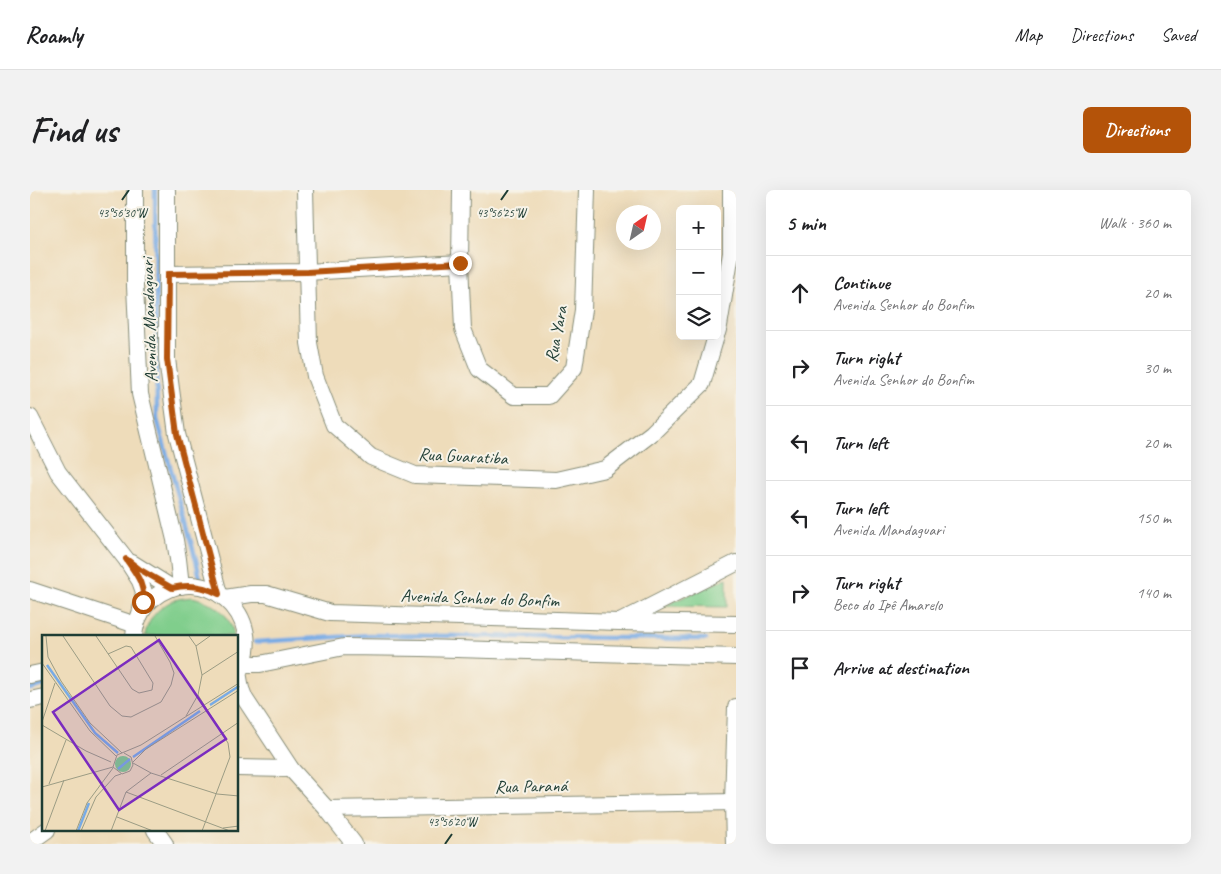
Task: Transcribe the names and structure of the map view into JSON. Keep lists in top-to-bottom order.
{
  "streets": {
    "street": [
      "Avenida Mandaguari",
      "Rua Yara",
      "Rua Guaratiba",
      "Avenida Senhor do Bonfim",
      "Rua Paraná"
    ]
  },
  "crossings": [
    ["Avenida Mandaguari", "Avenida Senhor do Bonfim"]
  ],
  "north": "top right",
  "page": {
    "header": "Roamly",
    "nav": ["Map", "Directions", "Saved"],
    "buttons": "Directions",
    "title": "Find us",
    "heading": ["5 min", "Walk · 360 m"],
    "map_buttons": ["+", "−"],
    "list": [
      ["Continue", "Avenida Senhor do Bonfim", "20 m"],
      ["Turn right", "Avenida Senhor do Bonfim", "30 m"],
      ["Turn left", "20 m"],
      ["Turn left", "Avenida Mandaguari", "150 m"],
      ["Turn right", "Beco do Ipê Amarelo", "140 m"],
      "Arrive at destination"
    ]
  },
  "coordinates": ["43°56'30\"W", "43°56'25\"W", "43°56'20\"W"]
}
